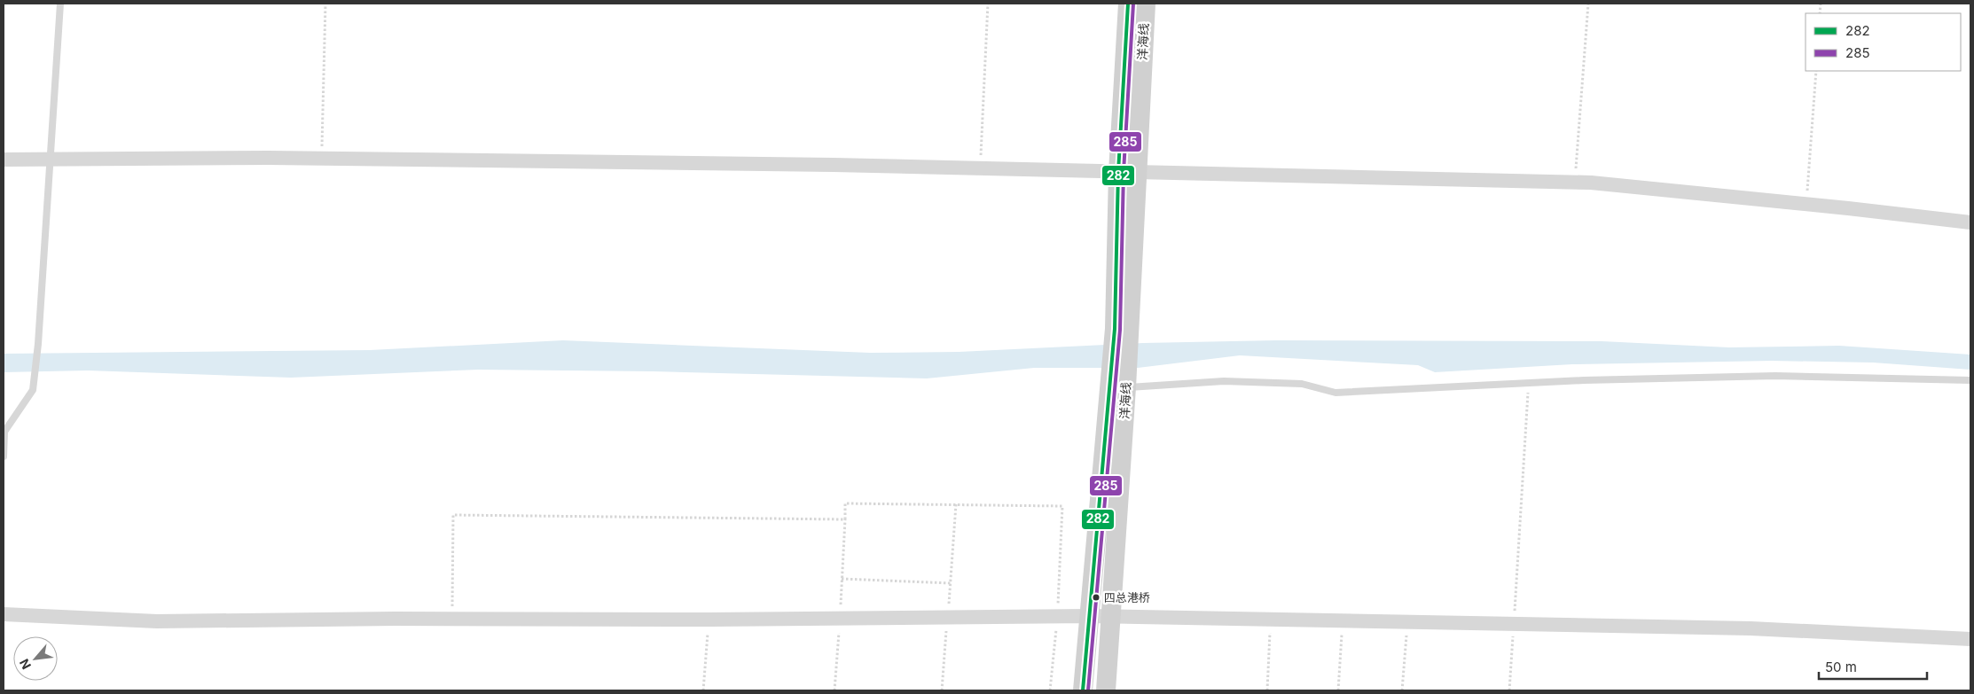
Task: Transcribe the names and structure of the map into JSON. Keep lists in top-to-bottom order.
{
  "streets": {
    "main road": ["洋海线"]
  },
  "places": ["四总港桥"],
  "lines": ["transit line 282", "transit line 285"],
  "legend": ["282", "285"],
  "scale_bar": "50 m",
  "north": "bottom left"
}
